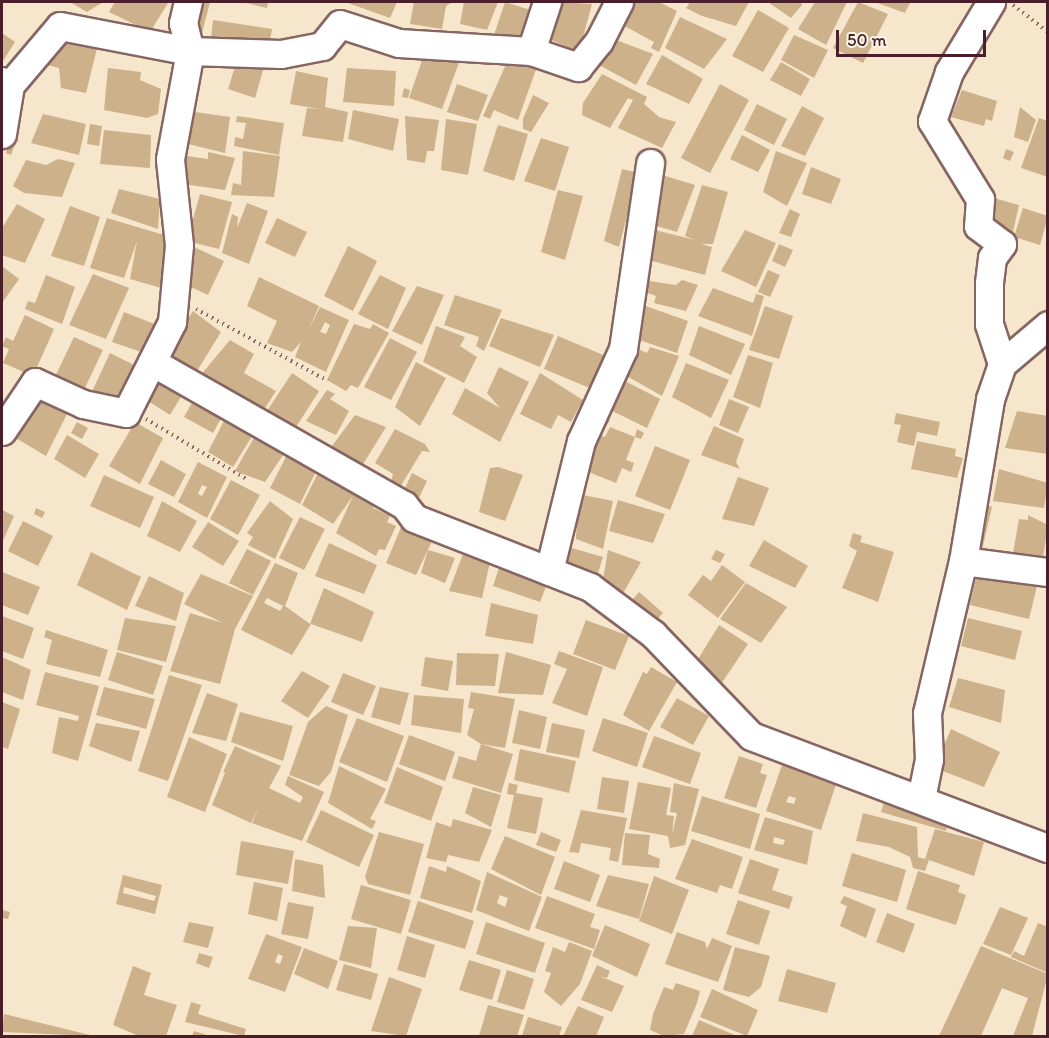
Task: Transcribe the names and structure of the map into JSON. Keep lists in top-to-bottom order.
{
  "scale_bar": "50 m"
}
